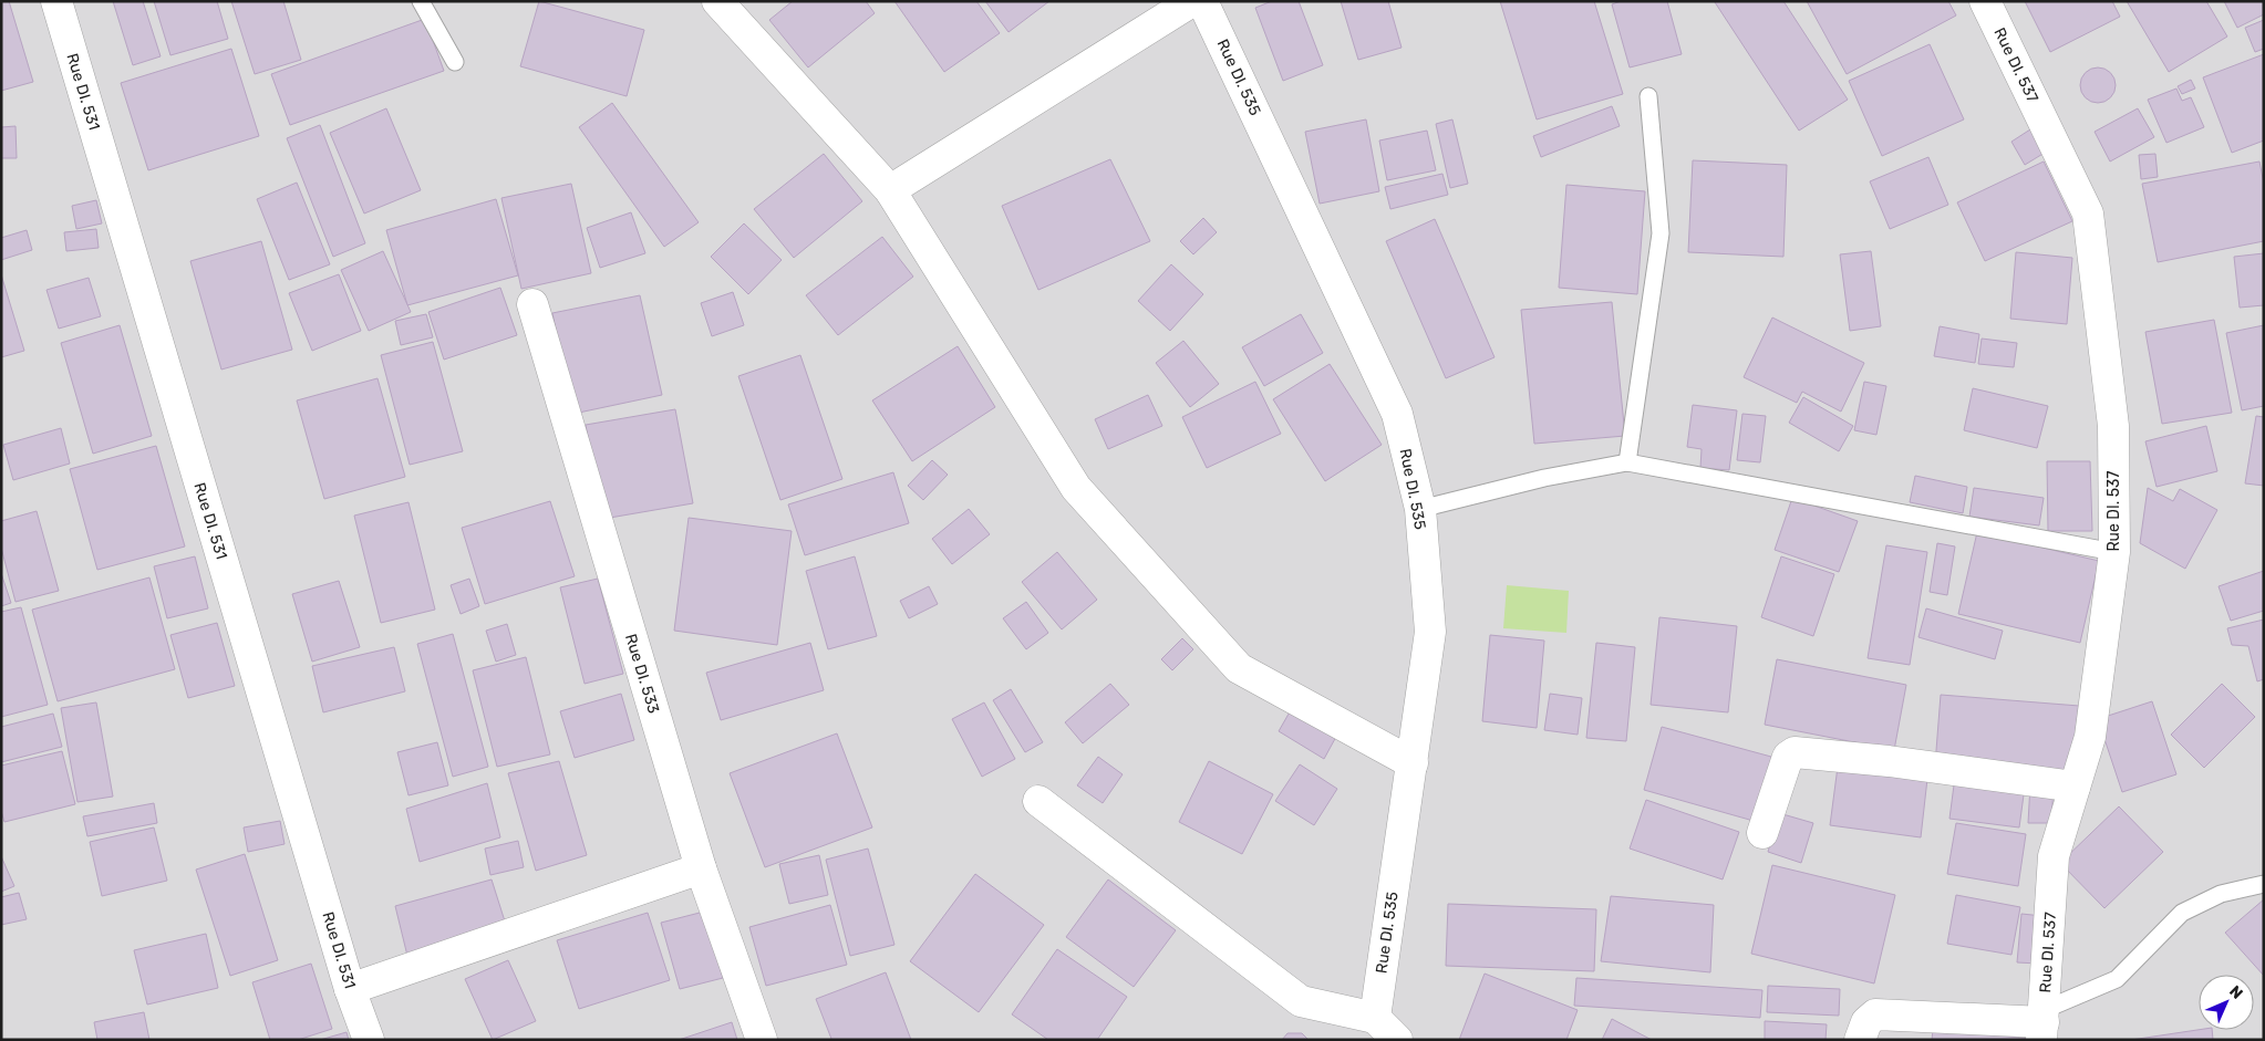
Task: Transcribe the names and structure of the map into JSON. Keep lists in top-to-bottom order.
{
  "streets": {
    "street": [
      "Rue DI. 537",
      "Rue DI. 535",
      "Rue DI. 531",
      "Rue DI. 533"
    ]
  },
  "north": "top right"
}
